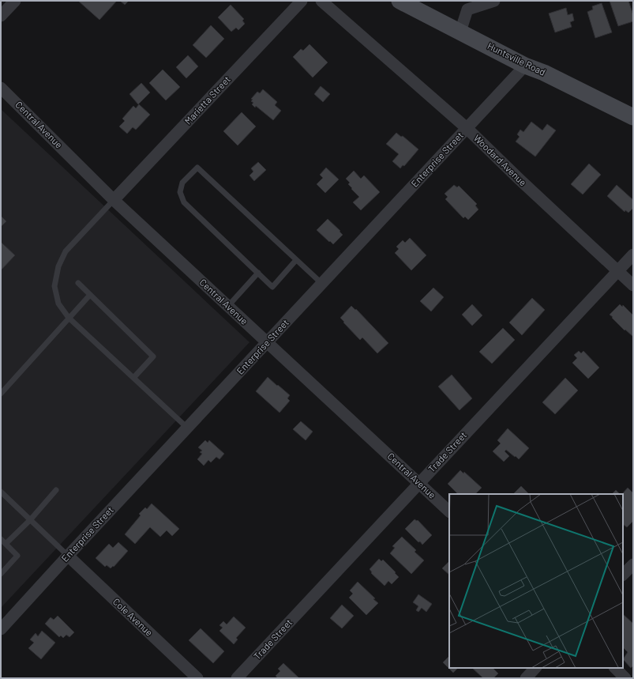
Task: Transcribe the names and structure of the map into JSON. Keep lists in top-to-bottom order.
{
  "streets": {
    "main road": ["Huntsville Road"],
    "street": [
      "Marietta Street",
      "Central Avenue",
      "Enterprise Street",
      "Woodard Avenue",
      "Trade Street",
      "Cole Avenue"
    ]
  },
  "crossings": [
    ["Huntsville Road", "Enterprise Street"],
    ["Marietta Street", "Central Avenue"],
    ["Central Avenue", "Enterprise Street"],
    ["Central Avenue", "Trade Street"],
    ["Enterprise Street", "Woodard Avenue"],
    ["Enterprise Street", "Cole Avenue"],
    ["Woodard Avenue", "Trade Street"]
  ]
}
